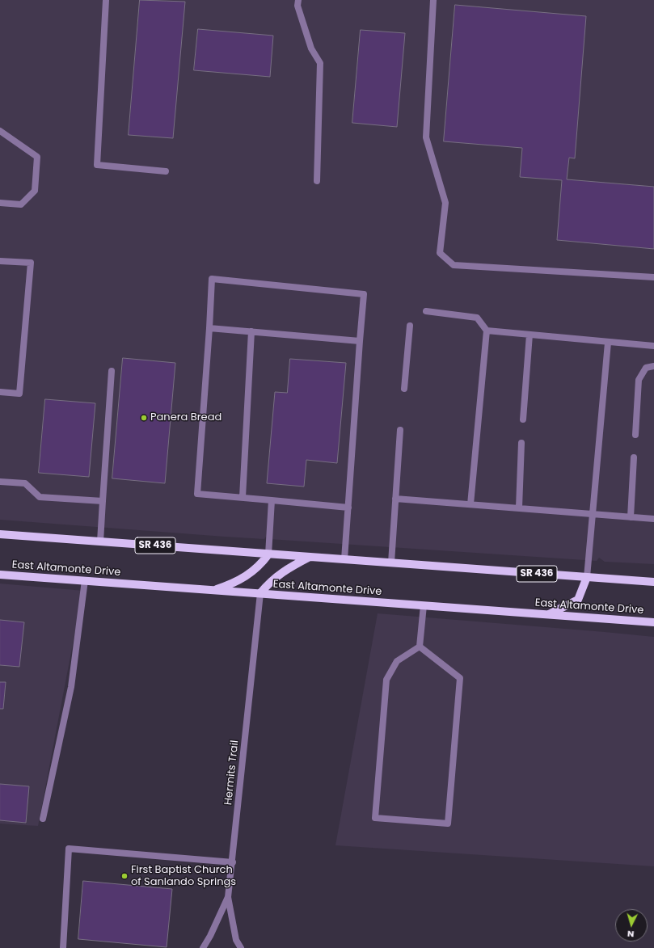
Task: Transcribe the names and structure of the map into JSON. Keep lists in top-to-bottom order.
{
  "streets": {
    "main road": ["SR 436", "East Altamonte Drive"],
    "street": ["Hermits Trail"]
  },
  "crossings": [
    ["East Altamonte Drive", "Hermits Trail"]
  ],
  "places": ["Panera Bread", "First Baptist Church of Sanlando Springs"],
  "north": "bottom"
}
